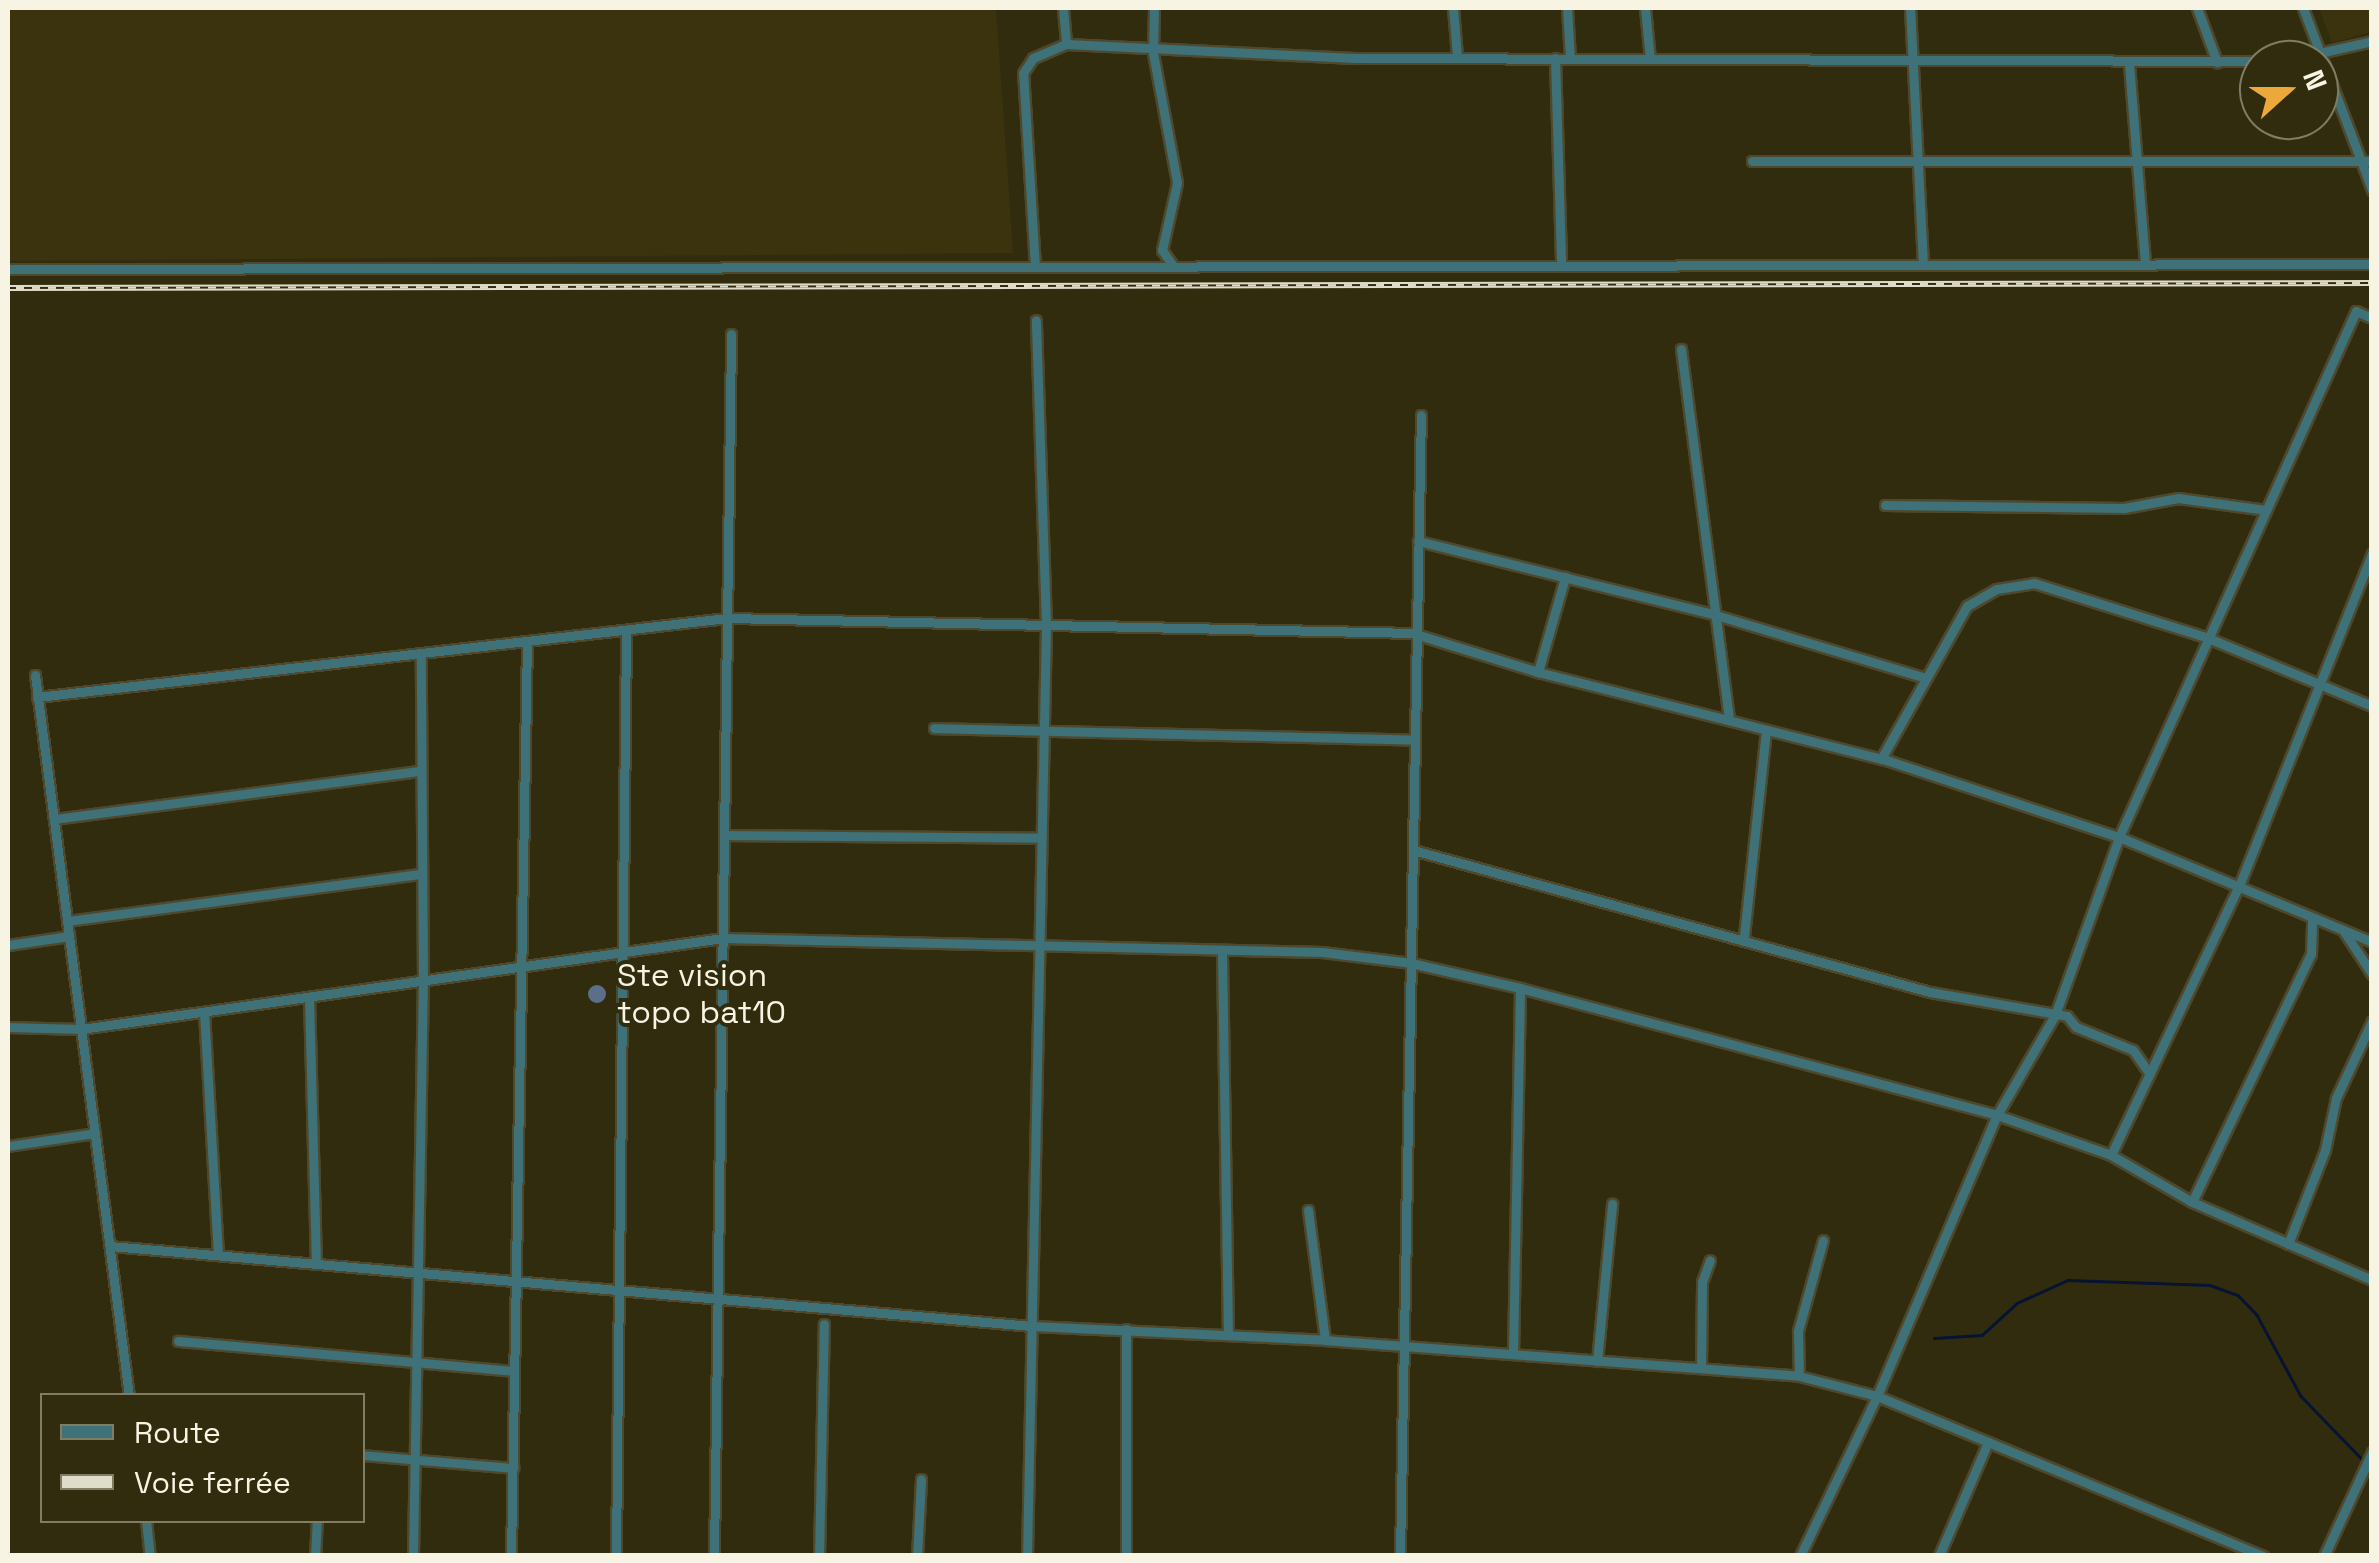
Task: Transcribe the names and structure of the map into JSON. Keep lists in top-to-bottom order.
{
  "places": ["Ste vision topo bat10"],
  "legend": ["Route", "Voie ferrée"],
  "north": "right"
}
